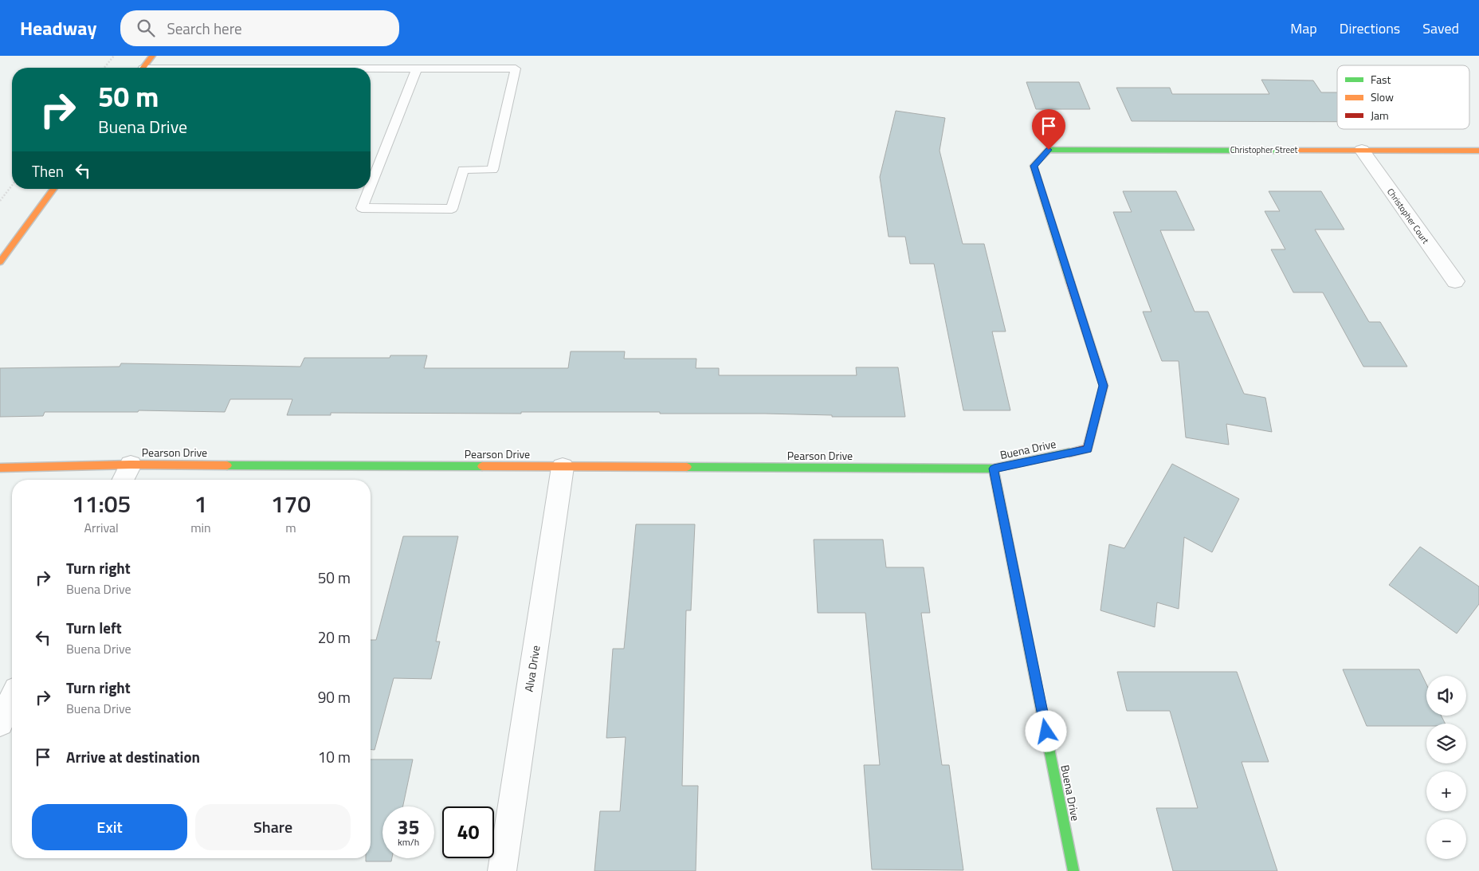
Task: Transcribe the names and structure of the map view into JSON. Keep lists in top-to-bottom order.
{
  "streets": {
    "street": [
      "Christopher Street",
      "Christopher Court",
      "Buena Drive",
      "Pearson Drive",
      "Alva Drive"
    ]
  },
  "crossings": [
    ["Christopher Street", "Christopher Court"],
    ["Christopher Street", "Buena Drive"],
    ["Buena Drive", "Pearson Drive"],
    ["Pearson Drive", "Alva Drive"]
  ],
  "legend": ["Fast", "Slow", "Jam"],
  "page": {
    "header": "Headway",
    "search": "Search here",
    "nav": ["Map", "Directions", "Saved"],
    "turn": ["50 m", "Buena Drive"],
    "then": "Then",
    "eta": [
      "11:05",
      "Arrival",
      "1",
      "min",
      "170",
      "m"
    ],
    "list": [
      {
        "name": "Turn right",
        "note": "Buena Drive",
        "value": "50 m"
      },
      {
        "name": "Turn left",
        "note": "Buena Drive",
        "value": "20 m"
      },
      {
        "name": "Turn right",
        "note": "Buena Drive",
        "value": "90 m"
      },
      {
        "name": "Arrive at destination",
        "value": "10 m"
      }
    ],
    "map_buttons": ["+", "−"],
    "buttons": ["Exit", "Share"],
    "speed": "35 km/h",
    "limit": "40"
  }
}
